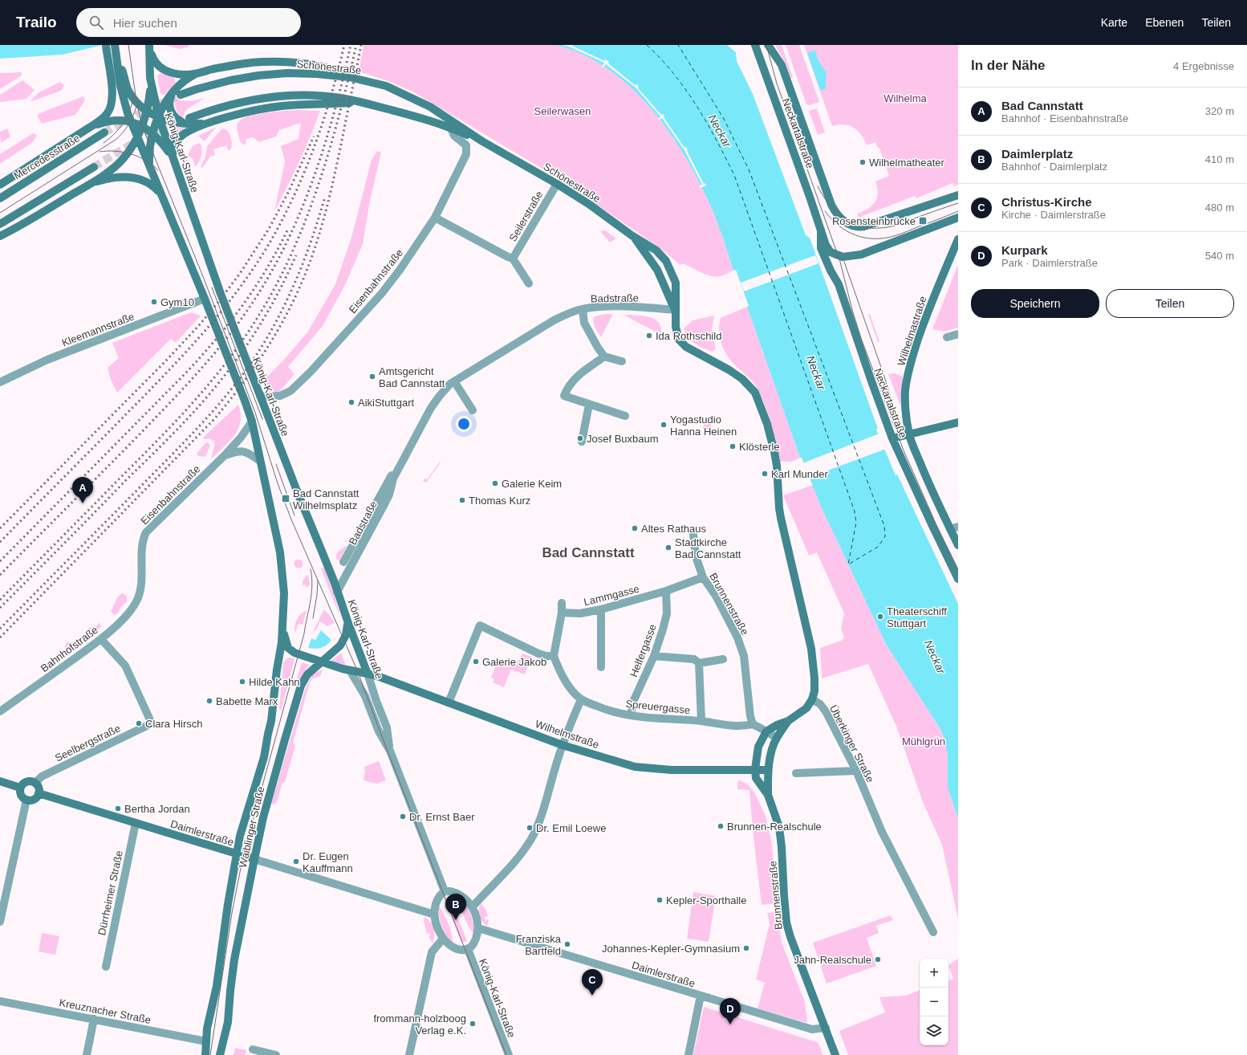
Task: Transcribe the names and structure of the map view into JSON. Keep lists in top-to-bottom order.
{
  "streets": {
    "main road": [
      "Schönestraße",
      "Neckartalstraße",
      "König-Karl-Straße",
      "Mercedesstraße",
      "Wilhelmastraße",
      "Brunnenstraße",
      "Wilhelmstraße",
      "Waiblinger Straße",
      "Daimlerstraße"
    ],
    "street": [
      "Seilerstraße",
      "Eisenbahnstraße",
      "Badstraße",
      "Kleemannstraße",
      "Lammgasse",
      "Bahnhofstraße",
      "Helfergasse",
      "Spreuergasse",
      "Seelbergstraße",
      "Überkinger Straße",
      "Dürrheimer Straße",
      "Kreuznacher Straße"
    ]
  },
  "crossings": [
    ["Schönestraße", "Seilerstraße"],
    ["Schönestraße", "Eisenbahnstraße"],
    ["Schönestraße", "Badstraße"],
    ["Neckartalstraße", "Wilhelmastraße"],
    ["König-Karl-Straße", "Eisenbahnstraße"],
    ["König-Karl-Straße", "Badstraße"],
    ["König-Karl-Straße", "Wilhelmstraße"],
    ["König-Karl-Straße", "Waiblinger Straße"],
    ["König-Karl-Straße", "Daimlerstraße"],
    ["Eisenbahnstraße", "Bahnhofstraße"],
    ["Lammgasse", "Brunnenstraße"],
    ["Lammgasse", "Helfergasse"],
    ["Brunnenstraße", "Spreuergasse"],
    ["Brunnenstraße", "Wilhelmstraße"],
    ["Brunnenstraße", "Überkinger Straße"],
    ["Brunnenstraße", "Daimlerstraße"],
    ["Bahnhofstraße", "Seelbergstraße"],
    ["Helfergasse", "Spreuergasse"],
    ["Wilhelmstraße", "Waiblinger Straße"],
    ["Seelbergstraße", "Daimlerstraße"],
    ["Waiblinger Straße", "Daimlerstraße"],
    ["Waiblinger Straße", "Kreuznacher Straße"],
    ["Daimlerstraße", "Dürrheimer Straße"]
  ],
  "districts": ["Bad Cannstatt"],
  "water": ["Neckar"],
  "parks": ["Wilhelma", "Seilerwasen", "Mühlgrün"],
  "places": {
    "other": [
      "Wilhelmatheater",
      "Gym10",
      "Ida Rothschild",
      "Amtsgericht Bad Cannstatt",
      "AikiStuttgart",
      "Yogastudio Hanna Heinen",
      "Josef Buxbaum",
      "Klösterle",
      "Karl Munder",
      "Galerie Keim",
      "Thomas Kurz",
      "Altes Rathaus",
      "Stadtkirche Bad Cannstatt",
      "Theaterschiff Stuttgart",
      "Galerie Jakob",
      "Hilde Kahn",
      "Babette Marx",
      "Clara Hirsch",
      "Bertha Jordan",
      "Dr. Ernst Baer",
      "Brunnen-Realschule",
      "Dr. Emil Loewe",
      "Dr. Eugen Kauffmann",
      "Kepler-Sporthalle",
      "Franziska Bartfeld",
      "Johannes-Kepler-Gymnasium",
      "Jahn-Realschule",
      "frommann-holzboog Verlag e.K."
    ],
    "transit": ["Rosensteinbrücke", "Bad Cannstatt Wilhelmsplatz"]
  },
  "page": {
    "header": "Trailo",
    "search": "Hier suchen",
    "nav": ["Karte", "Ebenen", "Teilen"],
    "heading": ["In der Nähe", "4 Ergebnisse"],
    "list": [
      {
        "mark": "A",
        "name": "Bad Cannstatt",
        "note": "Bahnhof · Eisenbahnstraße",
        "value": "320 m"
      },
      {
        "mark": "B",
        "name": "Daimlerplatz",
        "note": "Bahnhof · Daimlerplatz",
        "value": "410 m"
      },
      {
        "mark": "C",
        "name": "Christus-Kirche",
        "note": "Kirche · Daimlerstraße",
        "value": "480 m"
      },
      {
        "mark": "D",
        "name": "Kurpark",
        "note": "Park · Daimlerstraße",
        "value": "540 m"
      }
    ],
    "buttons": ["Speichern", "Teilen"],
    "pins": [
      "A",
      "B",
      "C",
      "D"
    ],
    "map_buttons": ["+", "−"]
  }
}
